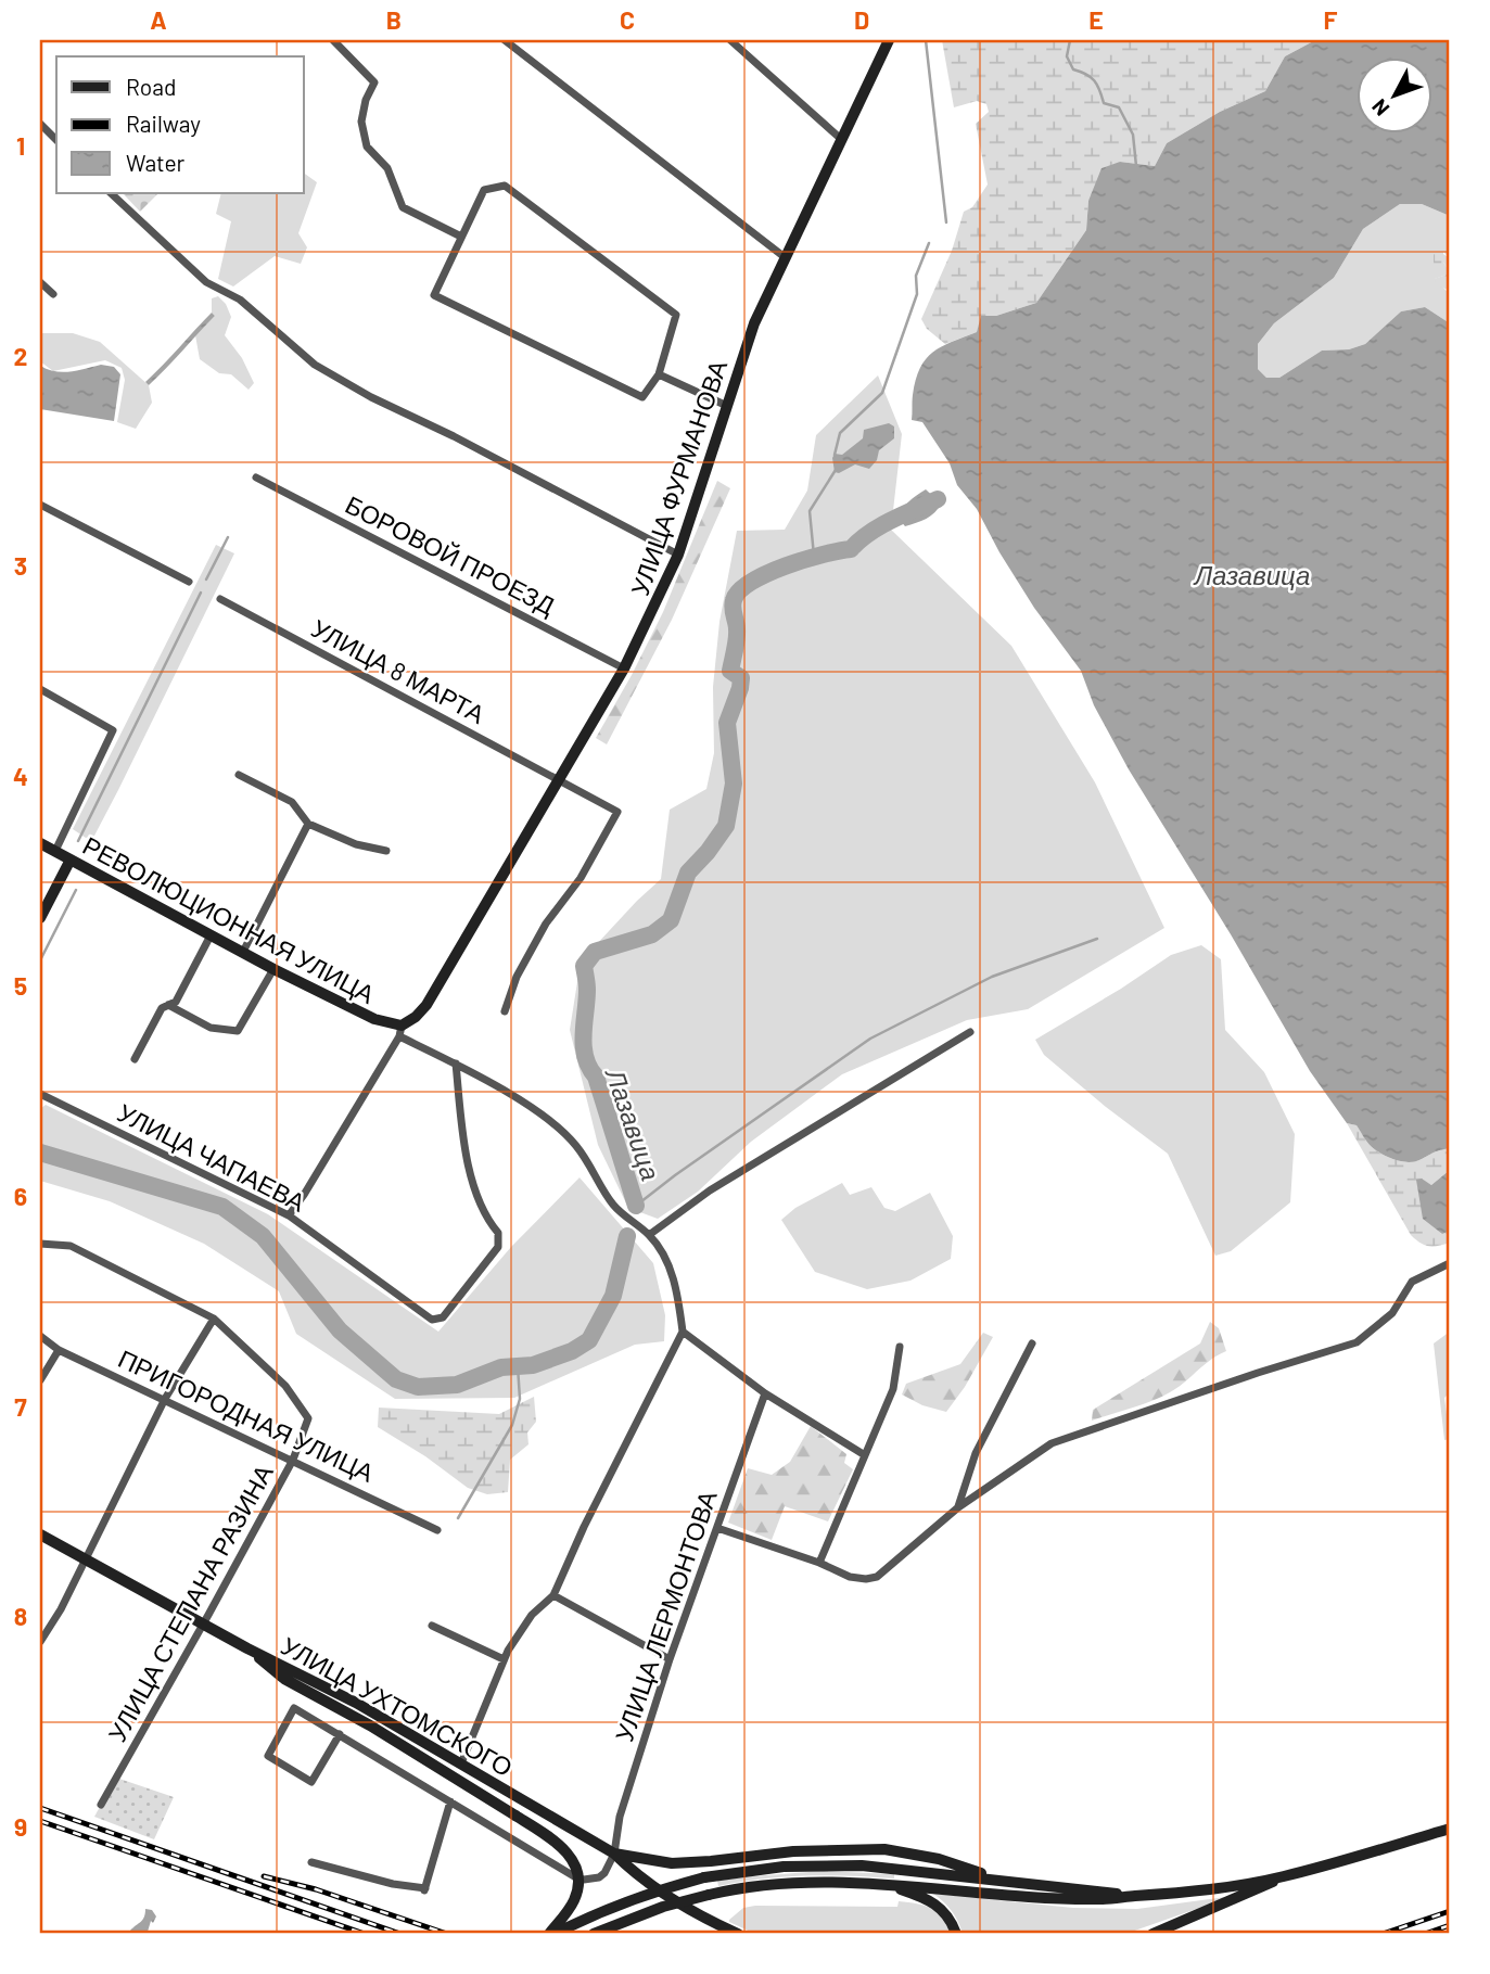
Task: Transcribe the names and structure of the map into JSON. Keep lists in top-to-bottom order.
{
  "streets": {
    "main road": ["УЛИЦА ФУРМАНОВА", "РЕВОЛЮЦИОННАЯ УЛИЦА", "УЛИЦА УХТОМСКОГО"],
    "street": [
      "БОРОВОЙ ПРОЕЗД",
      "УЛИЦА 8 МАРТА",
      "УЛИЦА ЧАПАЕВА",
      "ПРИГОРОДНАЯ УЛИЦА",
      "УЛИЦА СТЕПАНА РАЗИНА",
      "УЛИЦА ЛЕРМОНТОВА"
    ]
  },
  "crossings": [
    ["УЛИЦА ФУРМАНОВА", "БОРОВОЙ ПРОЕЗД"],
    ["УЛИЦА ФУРМАНОВА", "УЛИЦА 8 МАРТА"],
    ["УЛИЦА ФУРМАНОВА", "РЕВОЛЮЦИОННАЯ УЛИЦА"],
    ["УЛИЦА ФУРМАНОВА", "УЛИЦА ЧАПАЕВА"],
    ["ПРИГОРОДНАЯ УЛИЦА", "УЛИЦА СТЕПАНА РАЗИНА"],
    ["УЛИЦА СТЕПАНА РАЗИНА", "УЛИЦА УХТОМСКОГО"],
    ["УЛИЦА ЛЕРМОНТОВА", "УЛИЦА УХТОМСКОГО"]
  ],
  "water": ["Лазавица"],
  "legend": ["Road", "Railway", "Water"],
  "north": "bottom left",
  "grid": {
    "columns": [
      "A",
      "B",
      "C",
      "D",
      "E",
      "F"
    ],
    "rows": [
      "1",
      "2",
      "3",
      "4",
      "5",
      "6",
      "7",
      "8",
      "9"
    ]
  }
}
